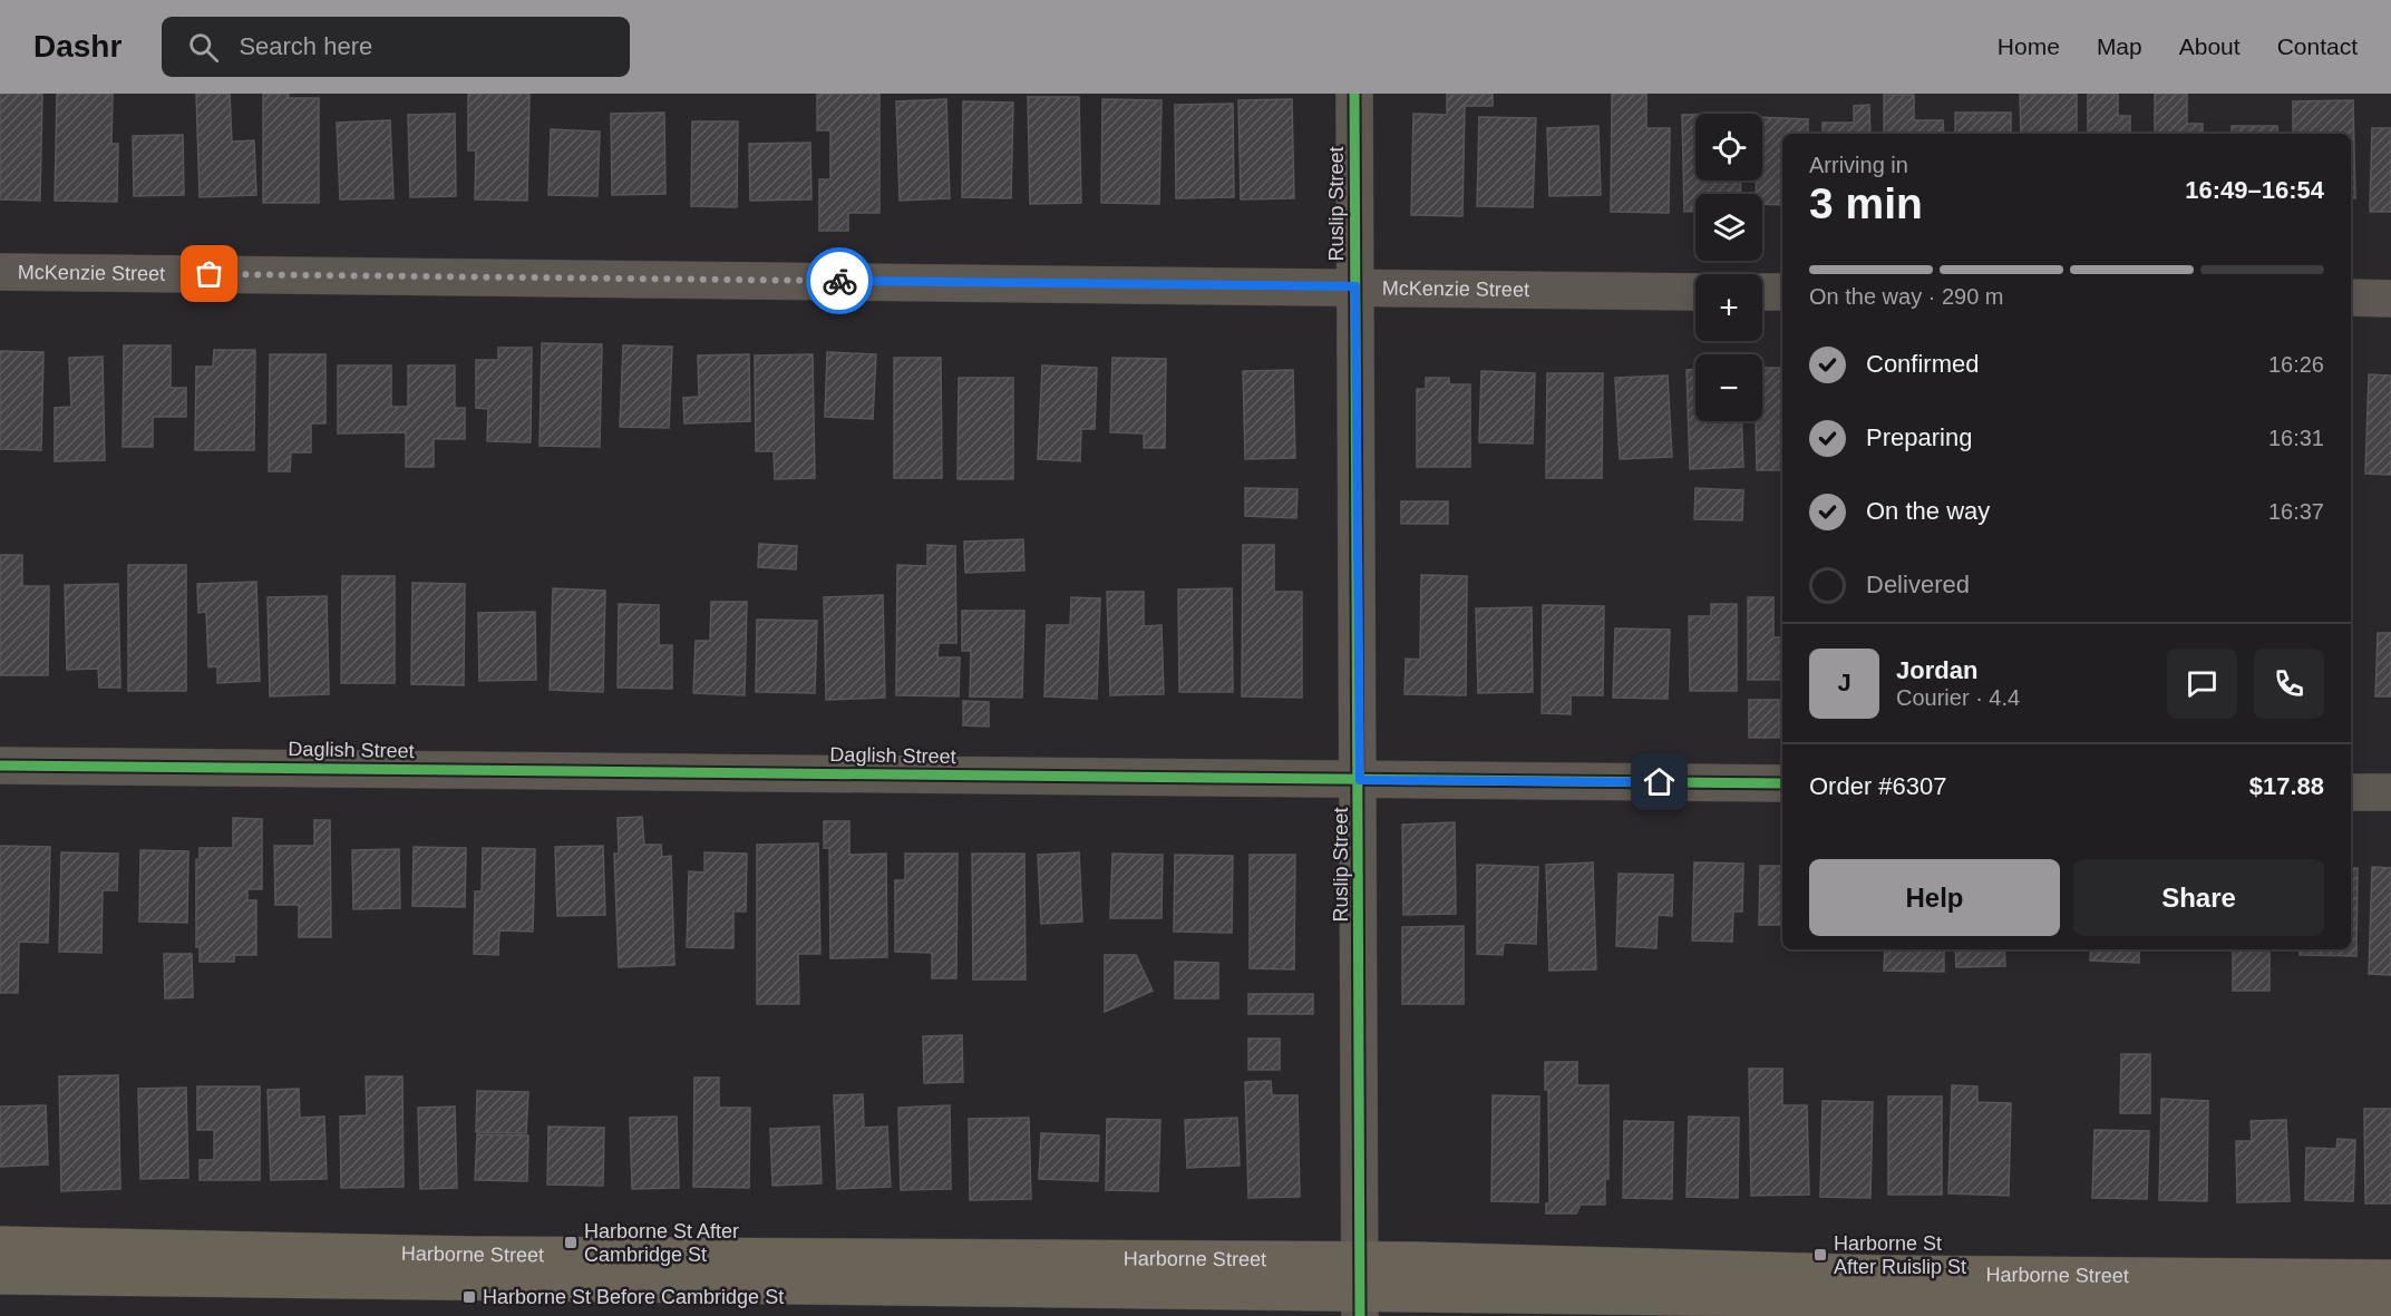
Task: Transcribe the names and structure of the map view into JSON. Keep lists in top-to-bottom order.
{
  "streets": {
    "main road": ["Harborne Street"],
    "street": ["Ruslip Street", "McKenzie Street", "Daglish Street"]
  },
  "crossings": [
    ["Ruslip Street", "McKenzie Street"],
    ["Ruslip Street", "Daglish Street"],
    ["Ruslip Street", "Harborne Street"]
  ],
  "places": {
    "transit": ["Harborne St After Cambridge St", "Harborne St After Ruislip St", "Harborne St Before Cambridge St"]
  },
  "page": {
    "header": "Dashr",
    "search": "Search here",
    "nav": [
      "Home",
      "Map",
      "About",
      "Contact"
    ],
    "map_buttons": ["+", "−"],
    "heading": ["3 min", "Arriving in", "16:49–16:54"],
    "panel": [
      "Jordan",
      "Courier · 4.4",
      "Order #6307",
      "$17.88"
    ],
    "bar": "On the way · 290 m",
    "list": [
      ["Confirmed", "16:26"],
      ["Preparing", "16:31"],
      ["On the way", "16:37"],
      "Delivered"
    ],
    "round": "J",
    "buttons": ["Help", "Share"]
  }
}
